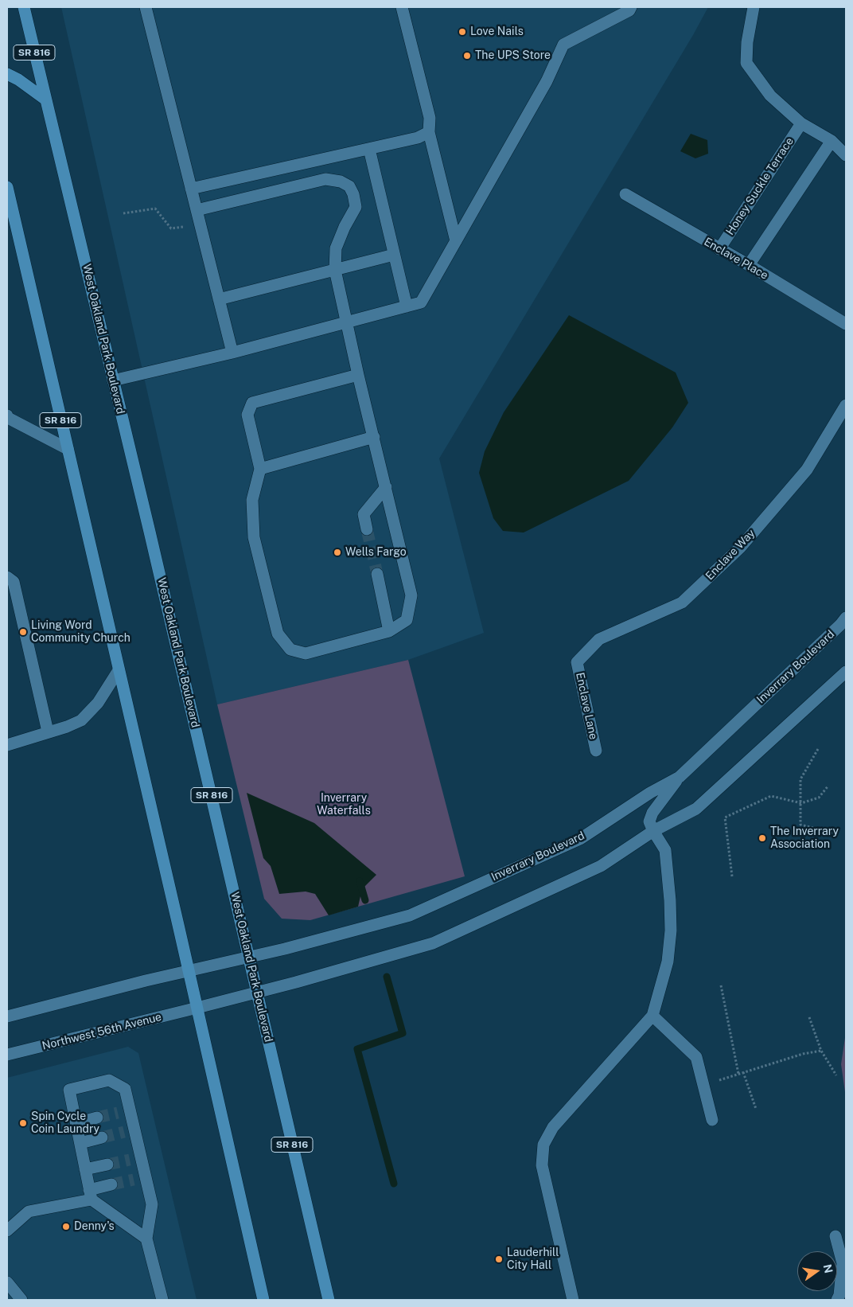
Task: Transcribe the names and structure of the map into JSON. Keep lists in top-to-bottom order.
{
  "streets": {
    "main road": ["SR 816", "West Oakland Park Boulevard"],
    "street": [
      "Honey Suckle Terrace",
      "Enclave Place",
      "Enclave Way",
      "Inverrary Boulevard",
      "Enclave Lane",
      "Northwest 56th Avenue"
    ]
  },
  "crossings": [
    ["SR 816", "Inverrary Boulevard"],
    ["SR 816", "Northwest 56th Avenue"],
    ["Honey Suckle Terrace", "Enclave Place"],
    ["West Oakland Park Boulevard", "Inverrary Boulevard"],
    ["Enclave Way", "Enclave Lane"]
  ],
  "parks": ["Inverrary Waterfalls"],
  "places": [
    "Love Nails",
    "The UPS Store",
    "Wells Fargo",
    "Living Word Community Church",
    "The Inverrary Association",
    "Spin Cycle Coin Laundry",
    "Denny's",
    "Lauderhill City Hall"
  ],
  "north": "right"
}
